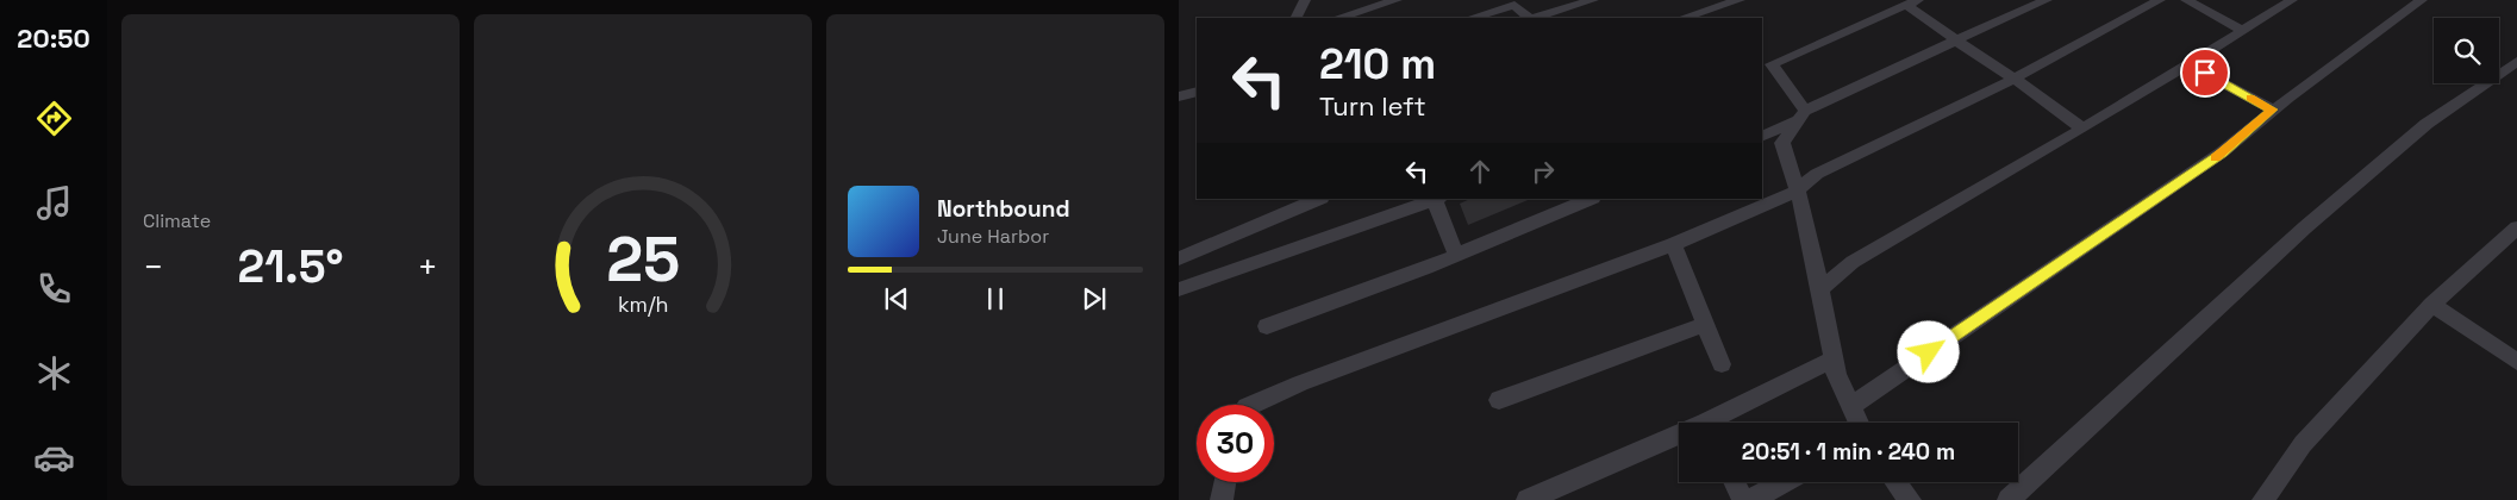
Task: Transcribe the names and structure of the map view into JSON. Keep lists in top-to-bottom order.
{
  "page": {
    "tabs": "20:50",
    "tile": "Climate",
    "turn": ["210 m", "Turn left"],
    "song": ["Northbound", "June Harbor"],
    "heat": ["−", "21.5°", "+"],
    "limit": "30",
    "trip": "20:51 · 1 min · 240 m",
    "gauge": ["25", "km/h"]
  }
}
